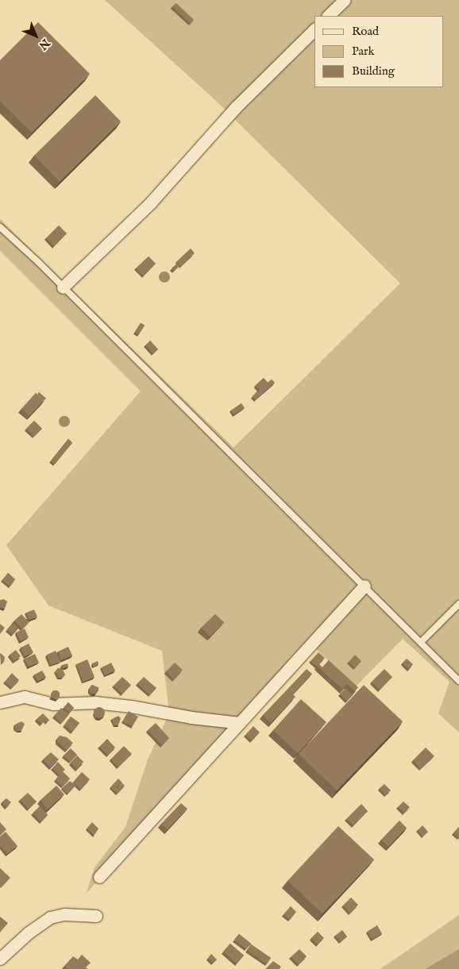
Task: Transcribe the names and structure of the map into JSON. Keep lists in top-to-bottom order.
{
  "legend": ["Road", "Park", "Building"],
  "north": "bottom right"
}
